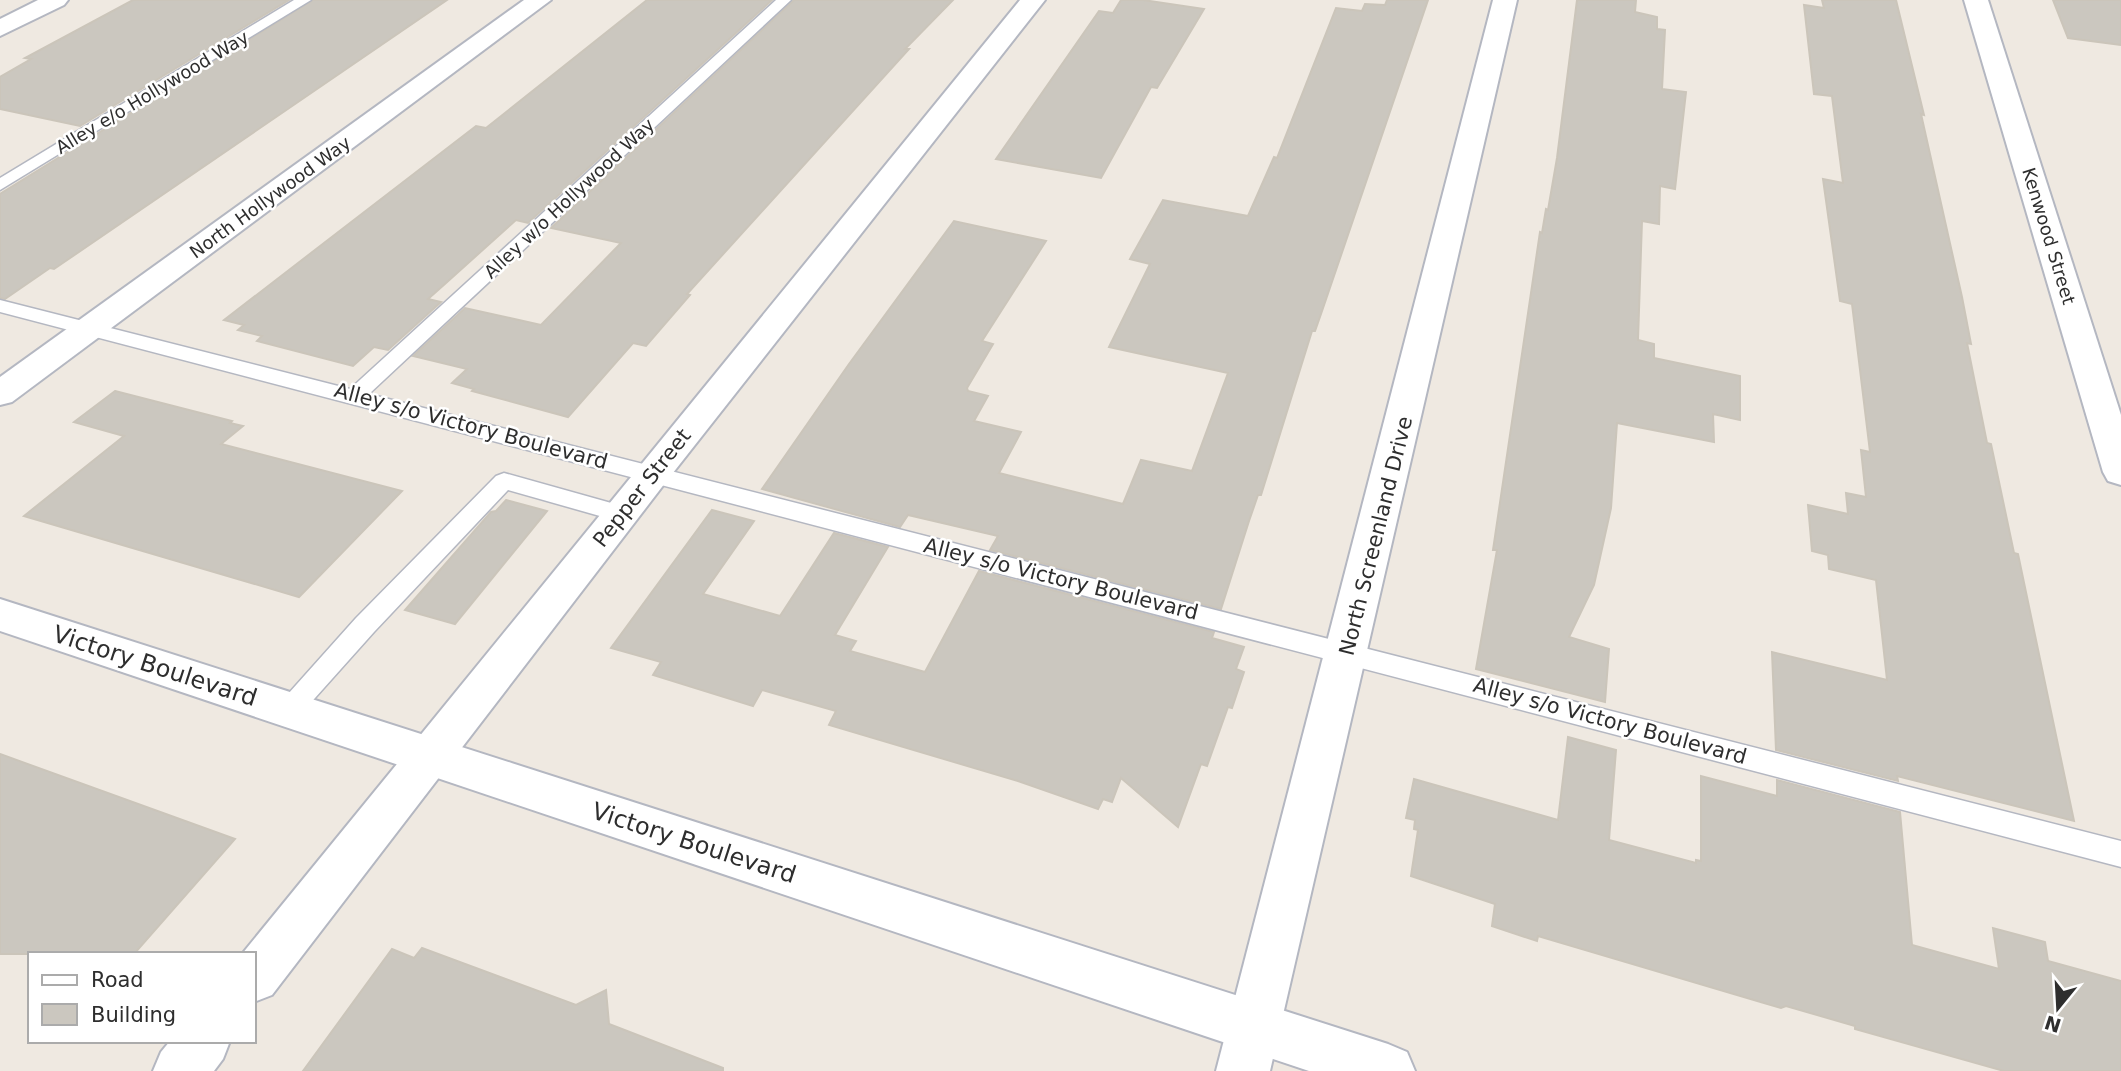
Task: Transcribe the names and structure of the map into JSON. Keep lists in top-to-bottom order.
{
  "streets": {
    "street": [
      "North Hollywood Way",
      "Kenwood Street",
      "Pepper Street",
      "North Screenland Drive",
      "Victory Boulevard"
    ],
    "lane": ["Alley e/o Hollywood Way", "Alley w/o Hollywood Way", "Alley s/o Victory Boulevard"]
  },
  "crossings": [
    ["North Hollywood Way", "Alley s/o Victory Boulevard"],
    ["Alley w/o Hollywood Way", "Alley s/o Victory Boulevard"],
    ["Alley s/o Victory Boulevard", "Pepper Street"],
    ["Alley s/o Victory Boulevard", "North Screenland Drive"],
    ["Pepper Street", "Victory Boulevard"],
    ["North Screenland Drive", "Victory Boulevard"]
  ],
  "legend": ["Road", "Building"],
  "north": "bottom"
}
